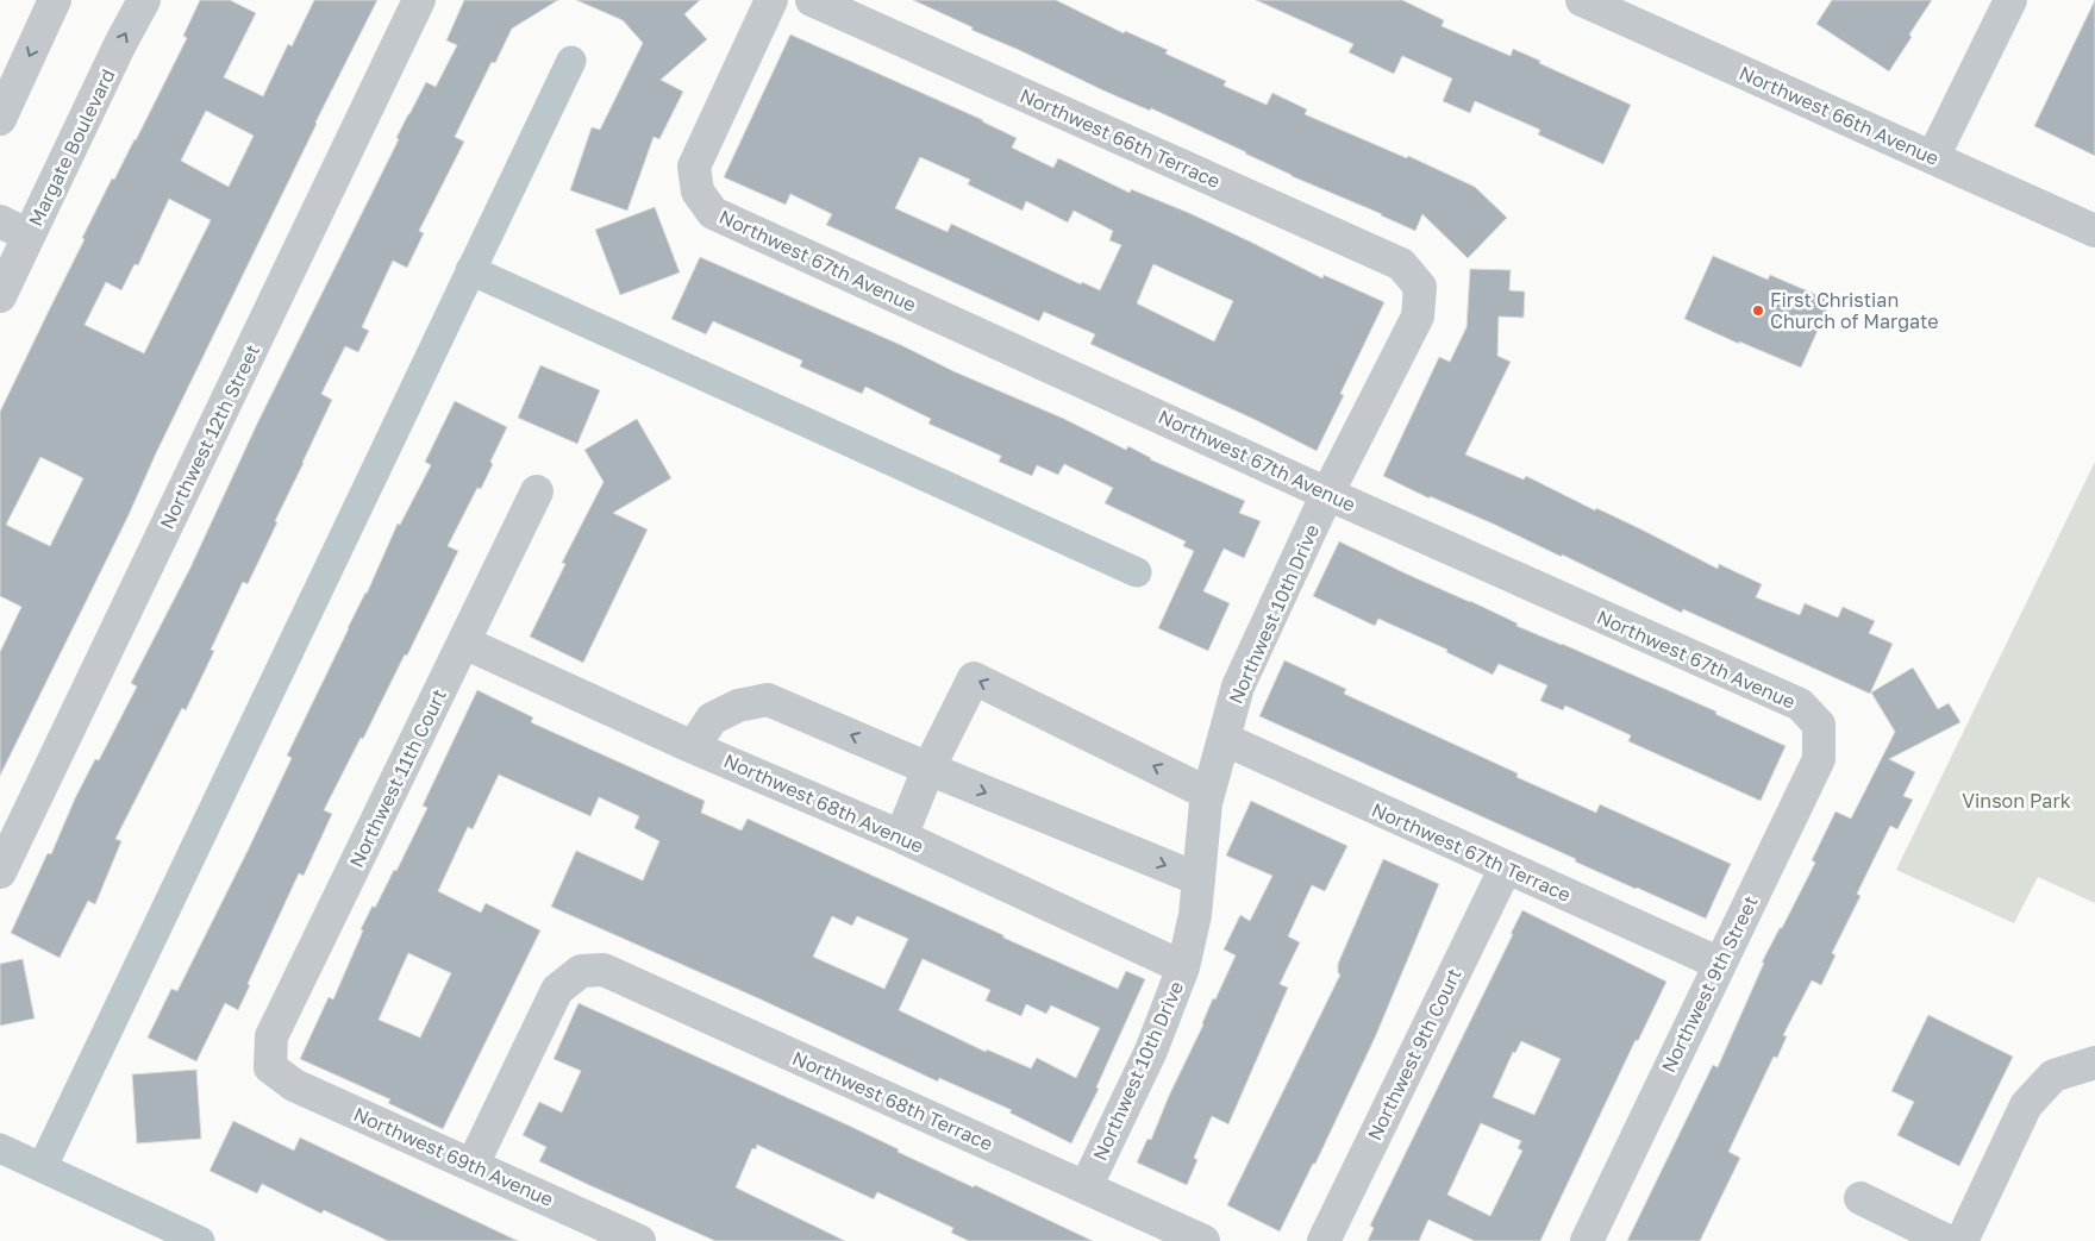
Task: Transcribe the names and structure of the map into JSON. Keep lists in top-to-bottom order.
{
  "streets": {
    "street": [
      "Northwest 66th Avenue",
      "Northwest 66th Terrace",
      "Margate Boulevard",
      "Northwest 67th Avenue",
      "Northwest 12th Street",
      "Northwest 10th Drive",
      "Northwest 11th Court",
      "Northwest 68th Avenue",
      "Northwest 67th Terrace",
      "Northwest 9th Street",
      "Northwest 9th Court",
      "Northwest 68th Terrace",
      "Northwest 69th Avenue"
    ]
  },
  "crossings": [
    ["Northwest 66th Terrace", "Northwest 10th Drive"],
    ["Northwest 67th Avenue", "Northwest 10th Drive"],
    ["Northwest 67th Avenue", "Northwest 9th Street"],
    ["Northwest 10th Drive", "Northwest 68th Avenue"],
    ["Northwest 10th Drive", "Northwest 67th Terrace"],
    ["Northwest 10th Drive", "Northwest 68th Terrace"],
    ["Northwest 11th Court", "Northwest 68th Avenue"],
    ["Northwest 11th Court", "Northwest 69th Avenue"],
    ["Northwest 67th Terrace", "Northwest 9th Street"],
    ["Northwest 67th Terrace", "Northwest 9th Court"],
    ["Northwest 68th Terrace", "Northwest 69th Avenue"]
  ],
  "parks": ["Vinson Park"],
  "places": ["First Christian Church of Margate"]
}
